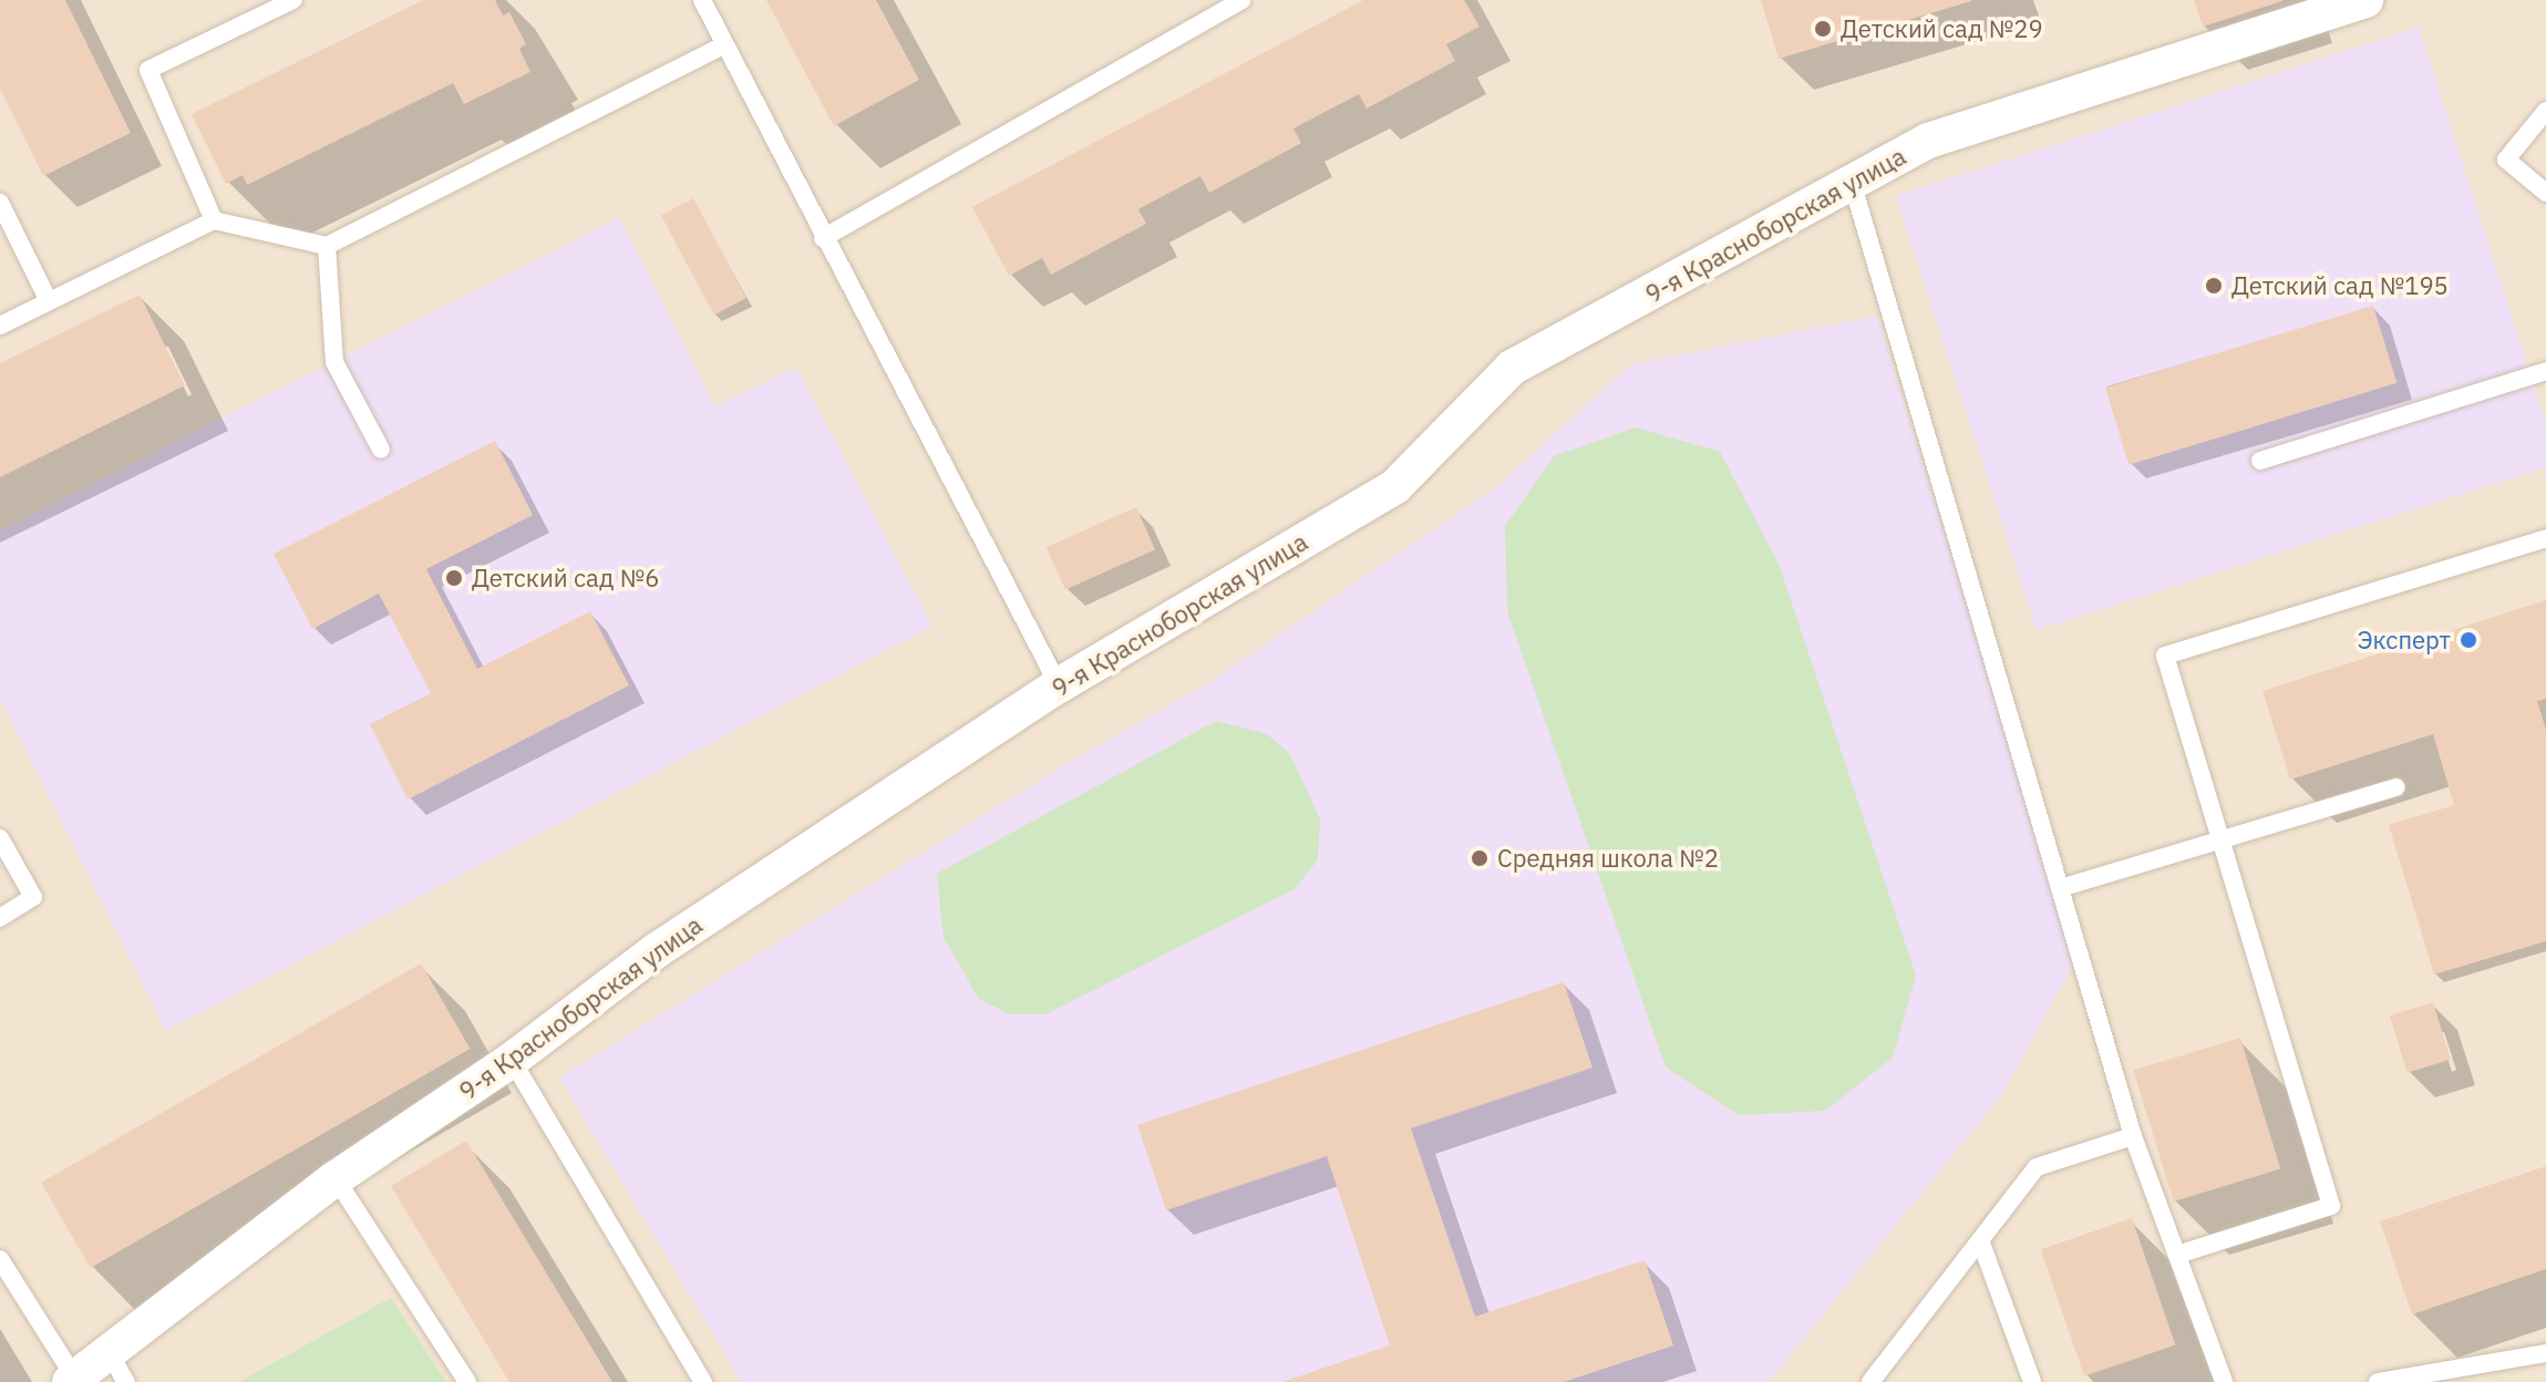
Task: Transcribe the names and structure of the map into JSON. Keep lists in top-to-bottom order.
{
  "streets": {
    "street": ["9-я Красноборская улица"]
  },
  "places": [
    "Детский сад №29",
    "Детский сад №195",
    "Детский сад №6",
    "Эксперт",
    "Средняя школа №2"
  ]
}
